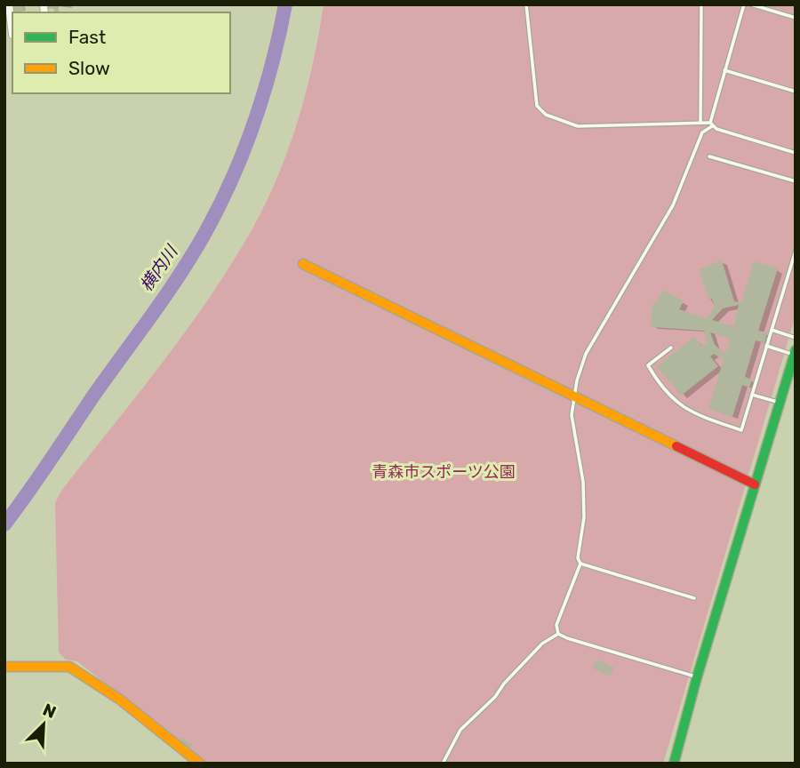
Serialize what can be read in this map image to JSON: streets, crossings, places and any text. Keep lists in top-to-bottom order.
{
  "water": ["横内川"],
  "parks": ["青森市スポーツ公園"],
  "legend": ["Fast", "Slow"],
  "north": "top right"
}
